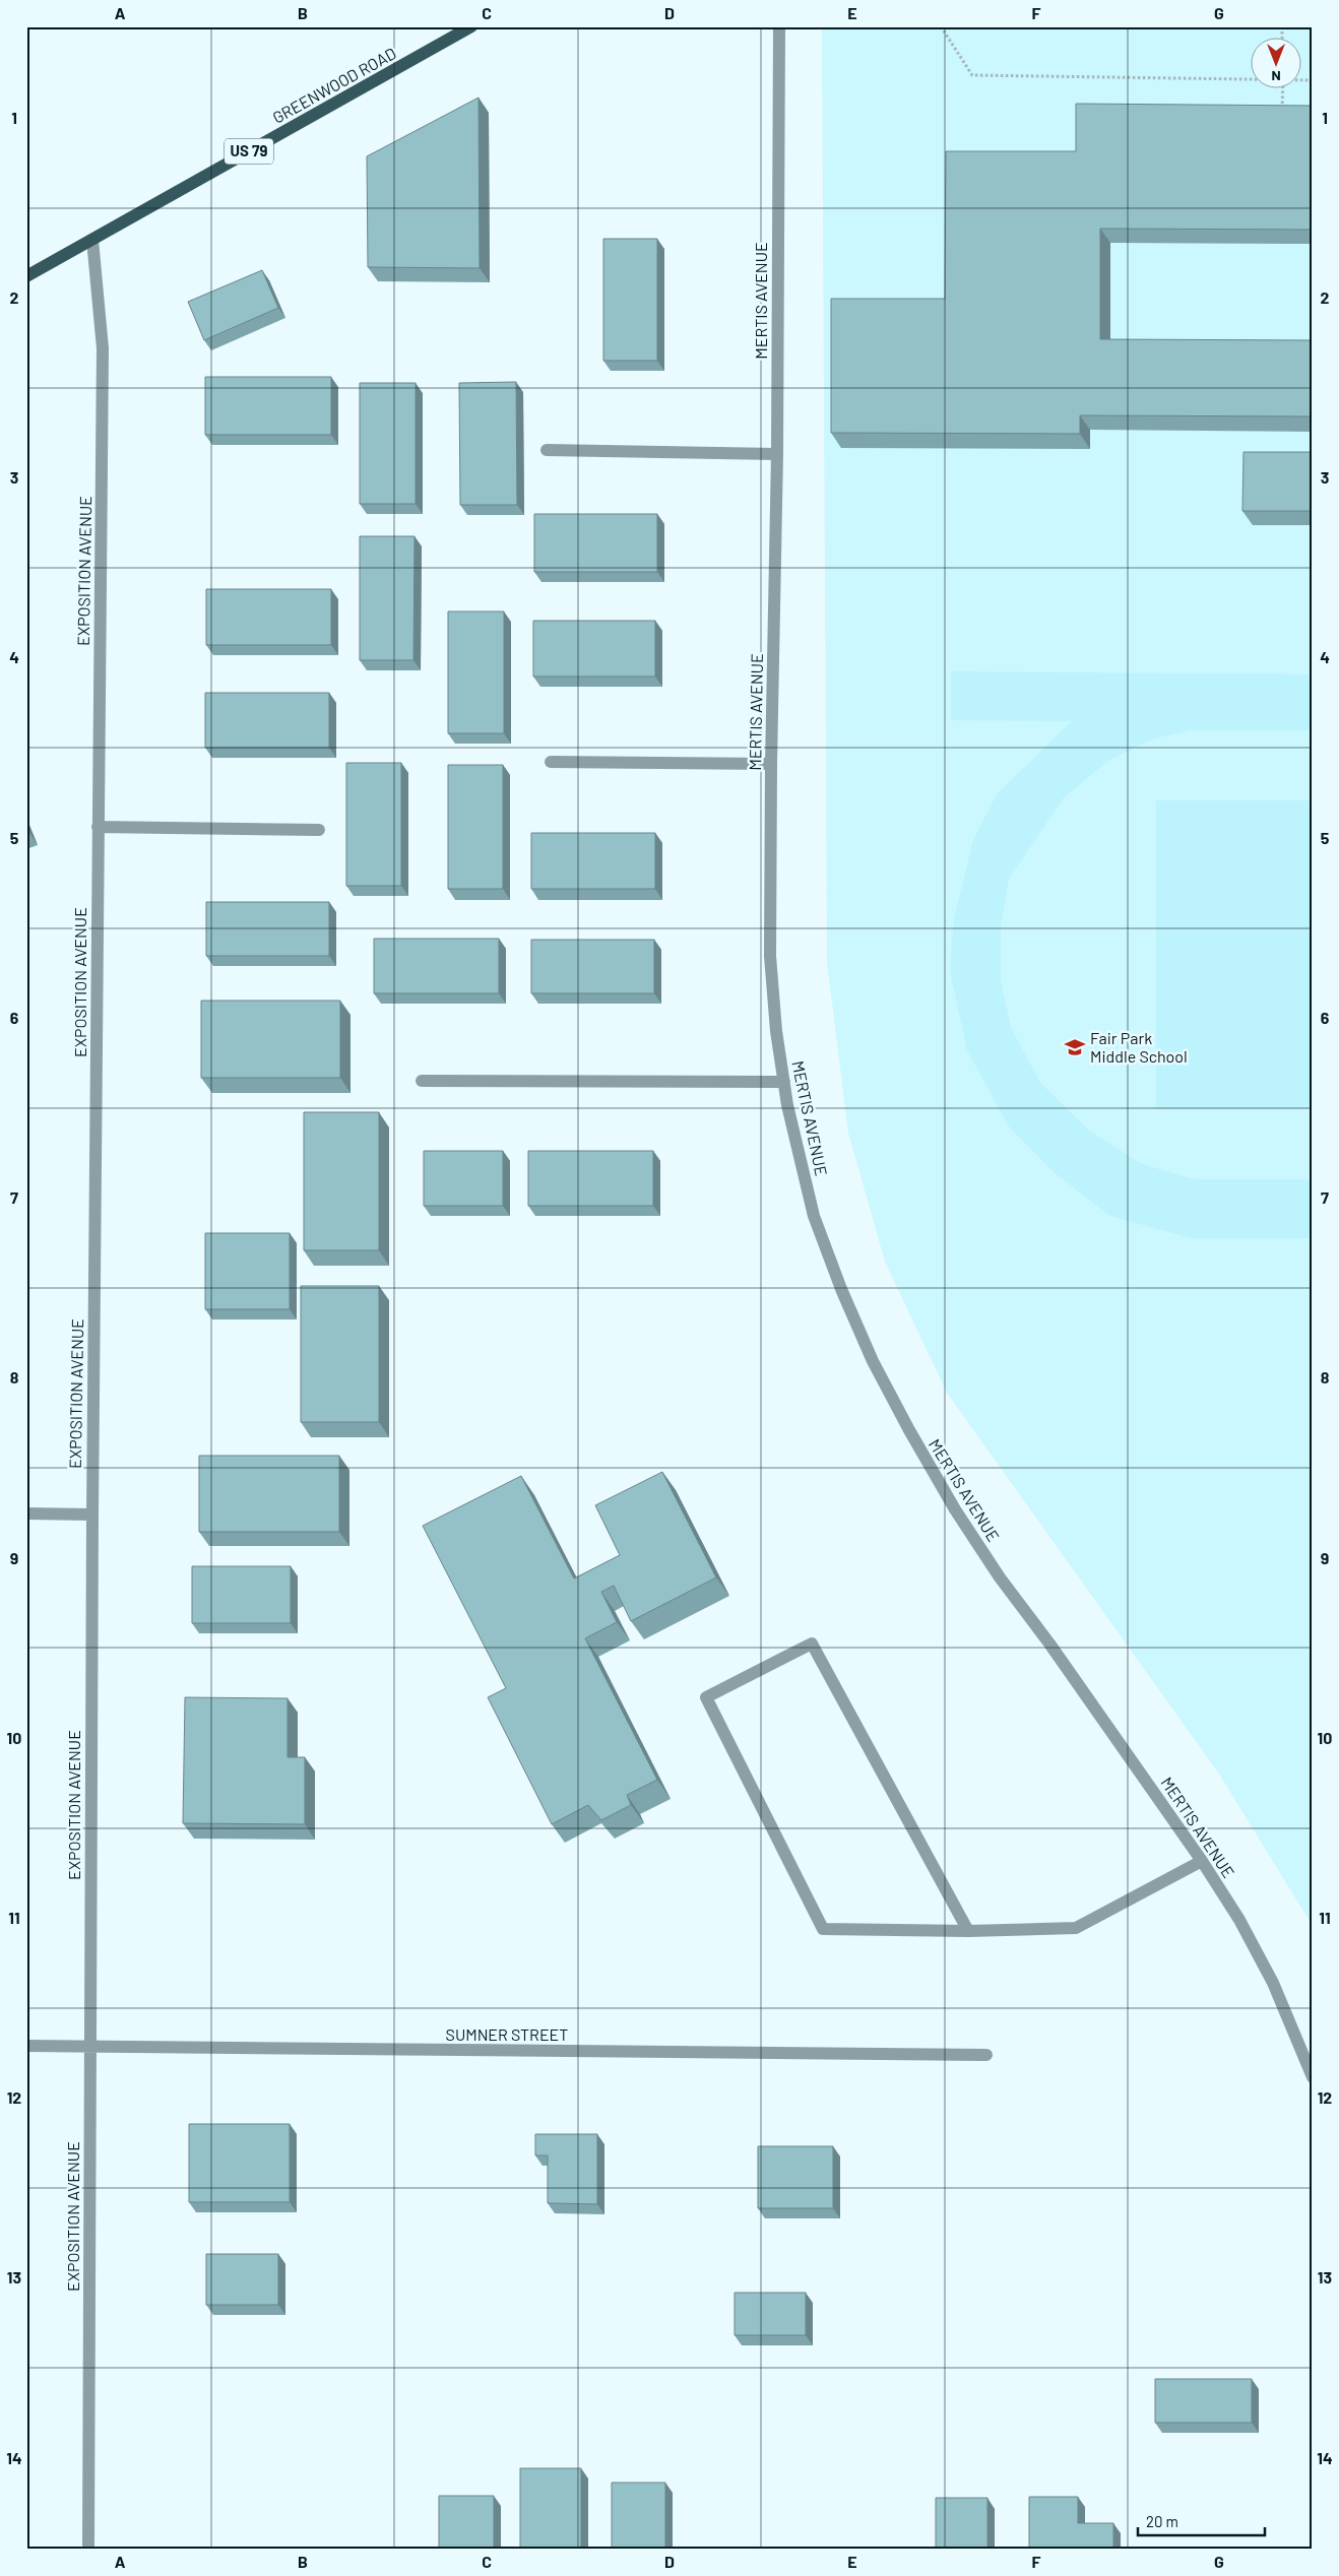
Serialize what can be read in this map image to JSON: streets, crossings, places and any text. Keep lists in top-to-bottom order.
{
  "streets": {
    "main road": ["GREENWOOD ROAD", "US 79"],
    "street": ["MERTIS AVENUE", "EXPOSITION AVENUE", "SUMNER STREET"]
  },
  "crossings": [
    ["GREENWOOD ROAD", "EXPOSITION AVENUE"],
    ["EXPOSITION AVENUE", "SUMNER STREET"]
  ],
  "places": {
    "school or university": ["Fair Park Middle School"]
  },
  "scale_bar": "20 m",
  "north": "bottom",
  "grid": {
    "columns": [
      "A",
      "B",
      "C",
      "D",
      "E",
      "F",
      "G"
    ],
    "rows": [
      "1",
      "2",
      "3",
      "4",
      "5",
      "6",
      "7",
      "8",
      "9",
      "10",
      "11",
      "12",
      "13",
      "14"
    ]
  }
}
